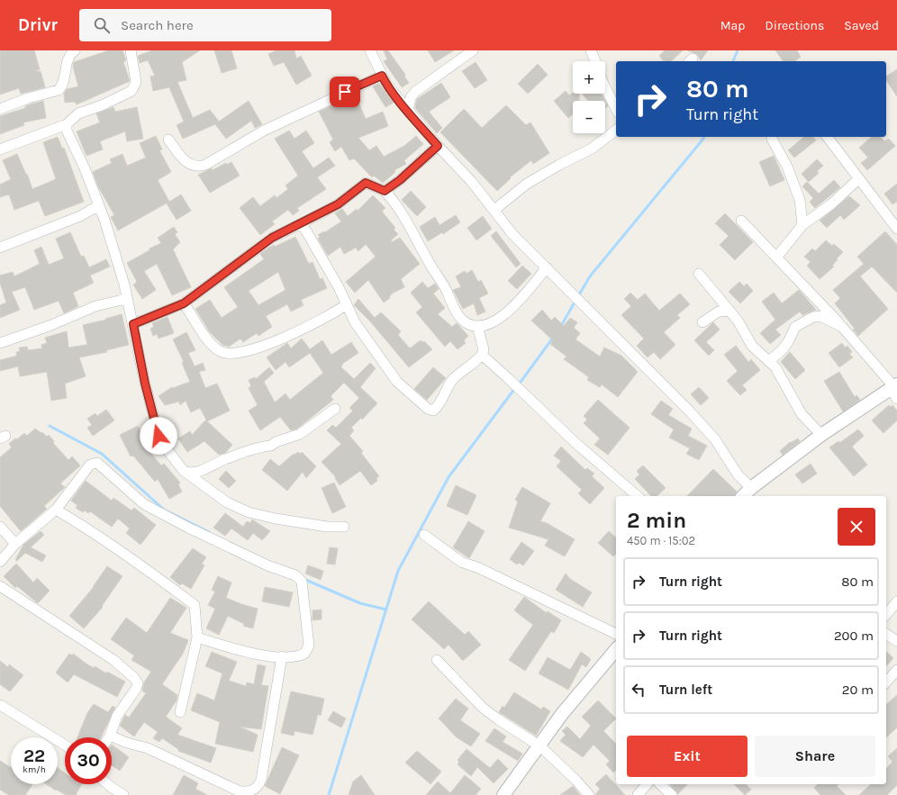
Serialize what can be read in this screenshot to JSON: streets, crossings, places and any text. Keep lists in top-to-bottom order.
{
  "page": {
    "header": "Drivr",
    "search": "Search here",
    "nav": ["Map", "Directions", "Saved"],
    "map_buttons": ["+", "−"],
    "turn": ["80 m", "Turn right"],
    "heading": ["2 min", "450 m · 15:02"],
    "list": [
      {
        "name": "Turn right",
        "value": "80 m"
      },
      {
        "name": "Turn right",
        "value": "200 m"
      },
      {
        "name": "Turn left",
        "value": "20 m"
      }
    ],
    "buttons": ["Exit", "Share"],
    "speed": "22 km/h",
    "limit": "30"
  }
}
